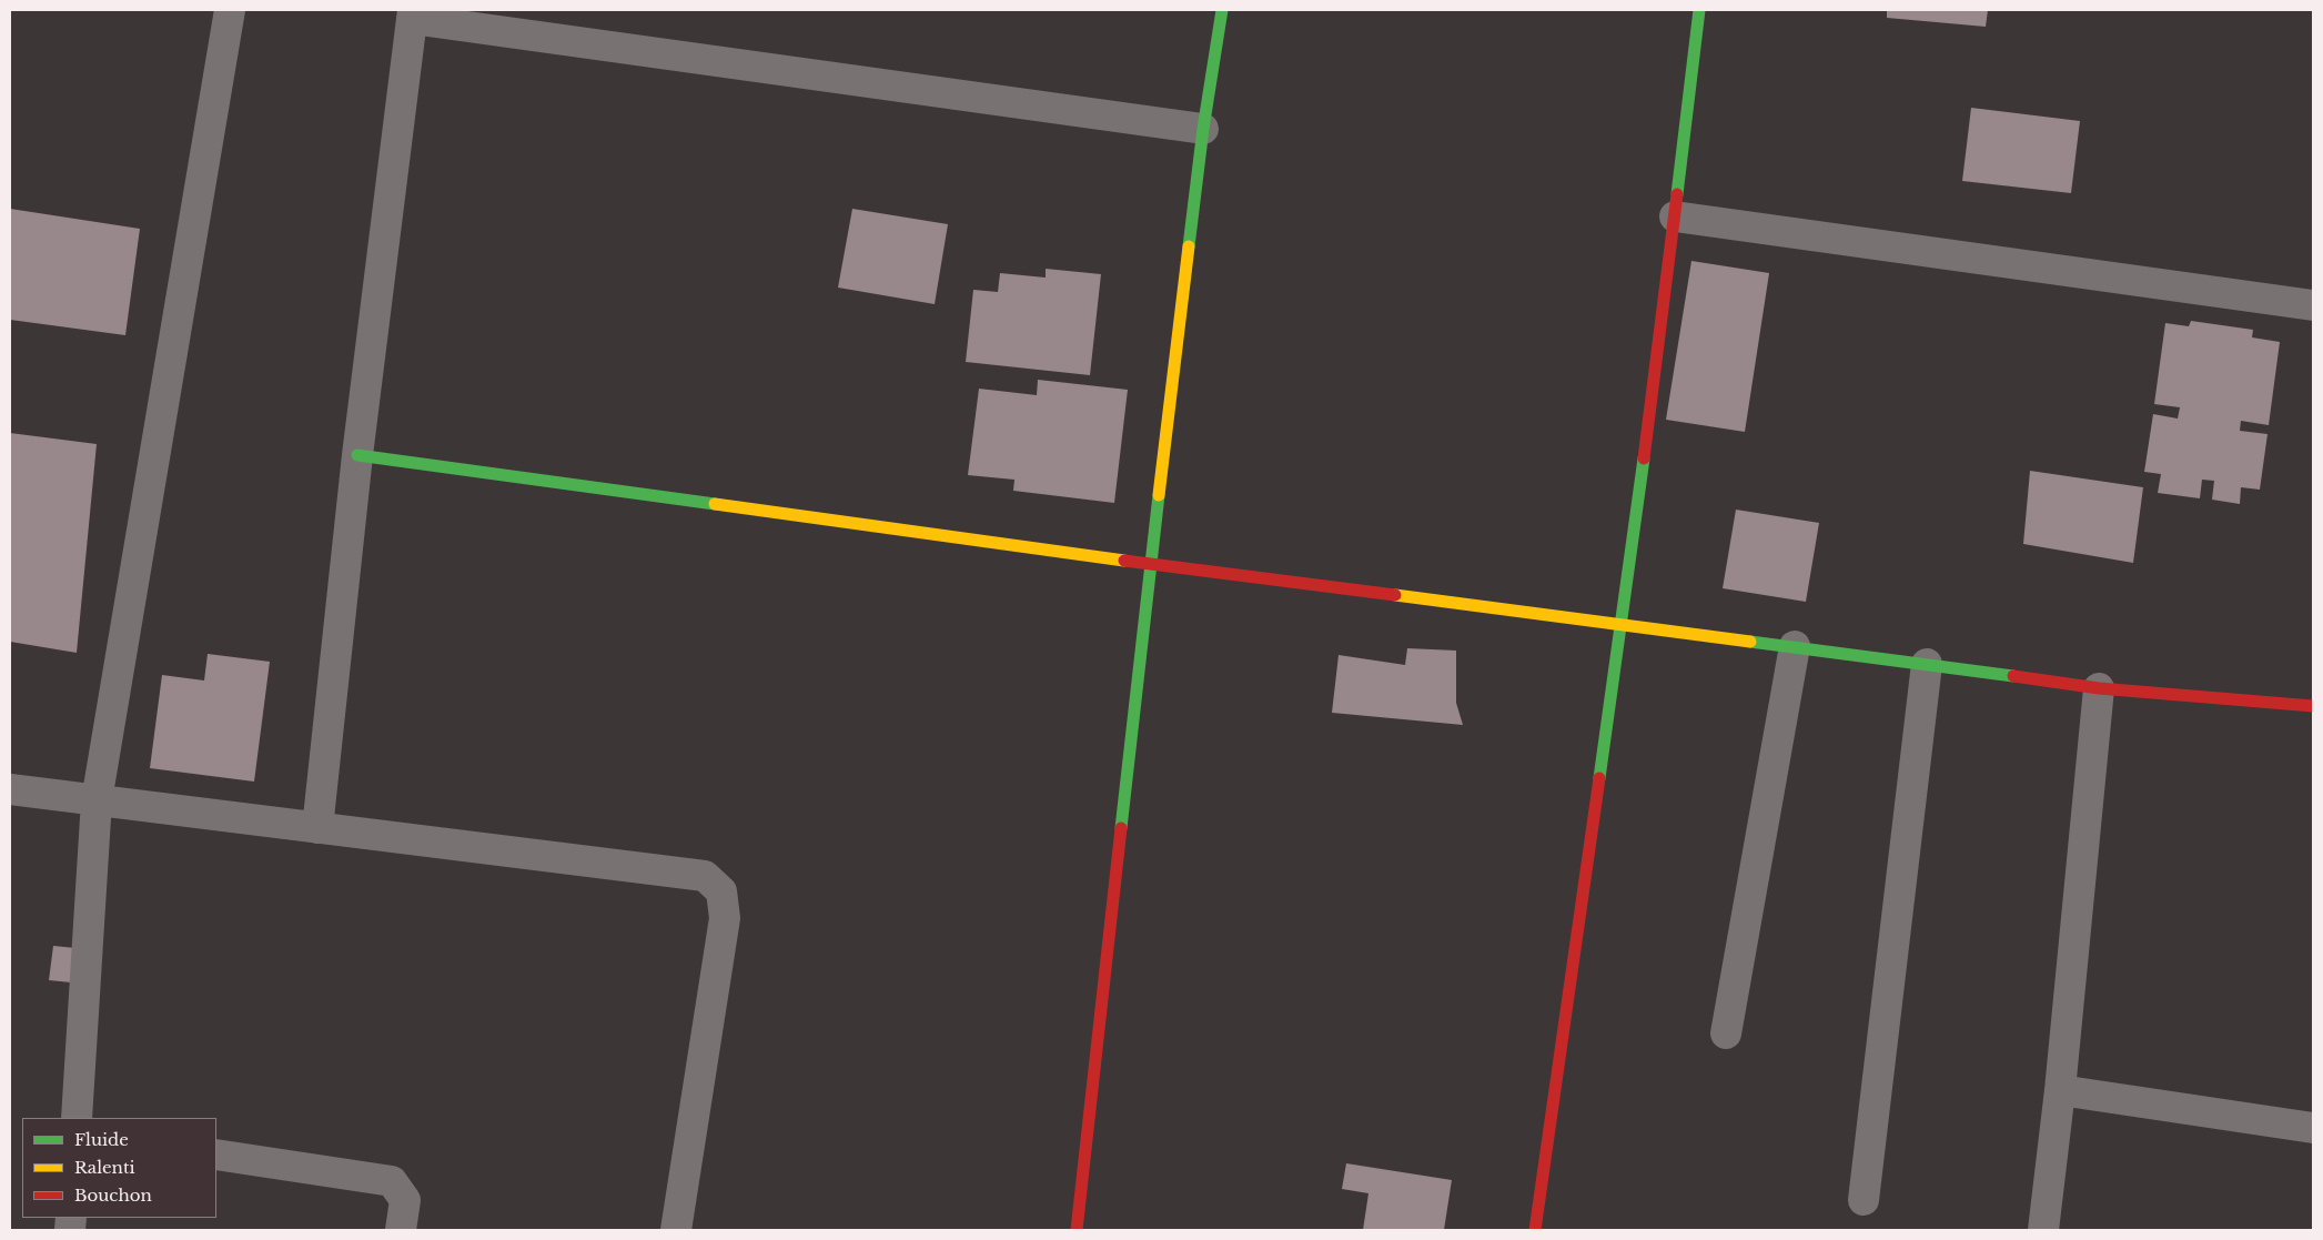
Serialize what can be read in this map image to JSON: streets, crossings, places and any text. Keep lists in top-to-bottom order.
{
  "legend": ["Fluide", "Ralenti", "Bouchon"]
}
